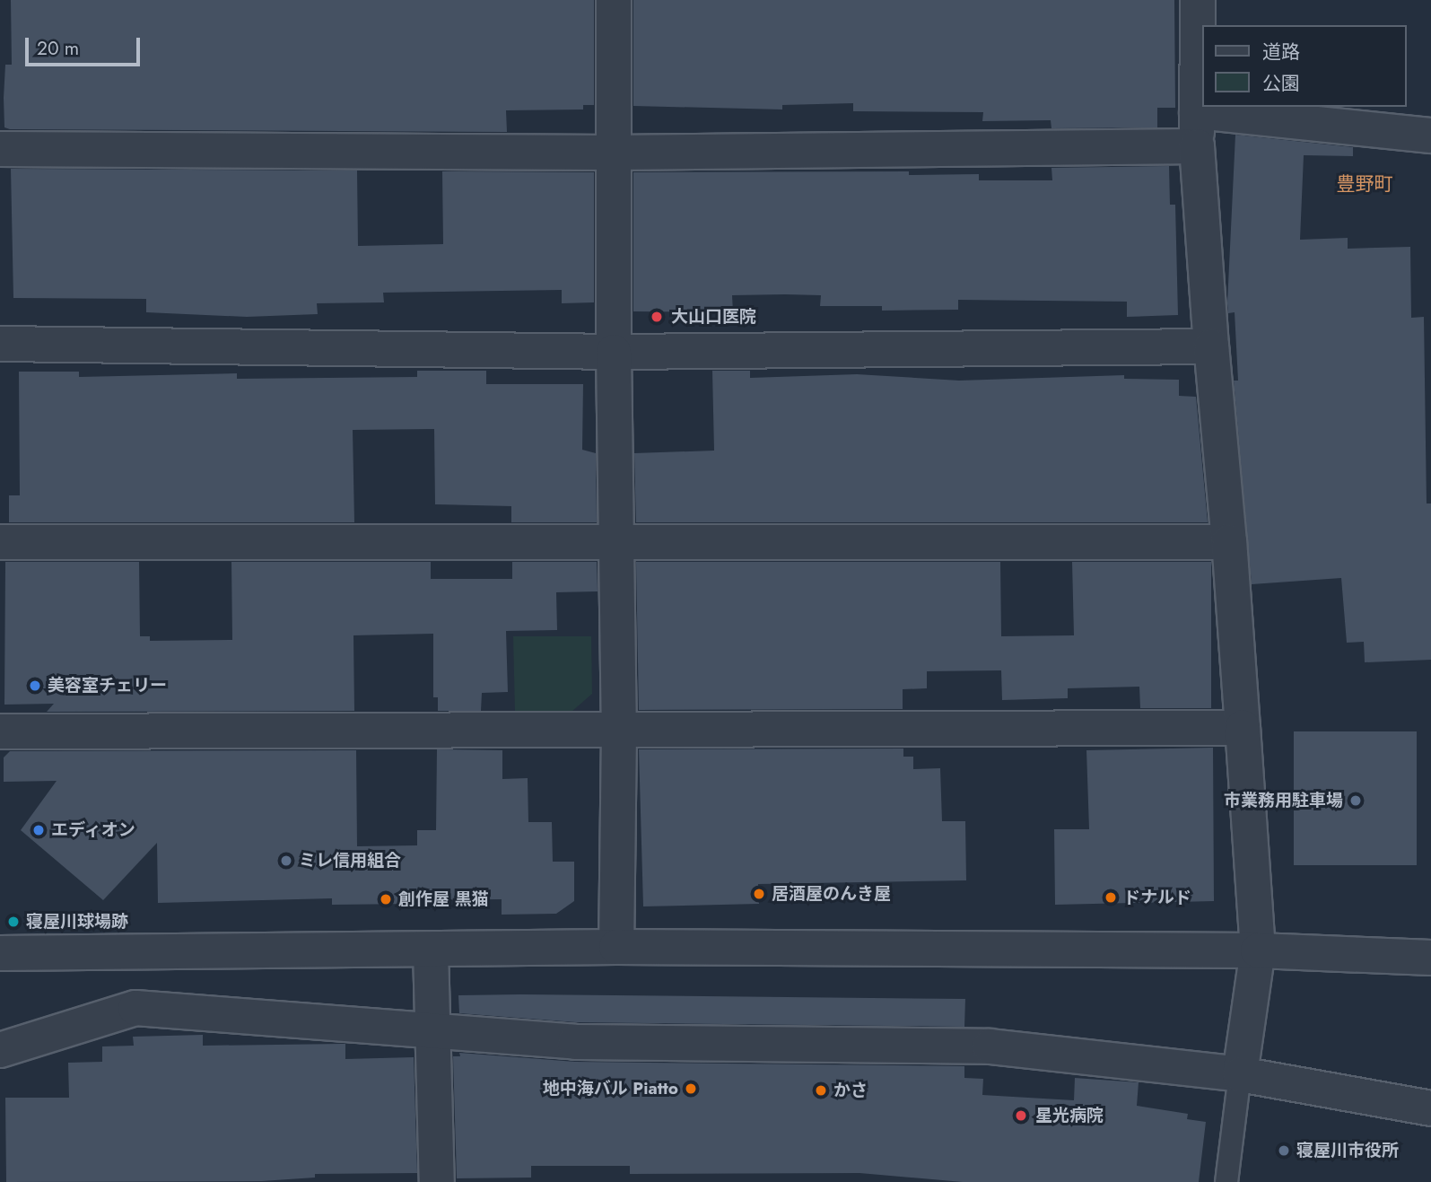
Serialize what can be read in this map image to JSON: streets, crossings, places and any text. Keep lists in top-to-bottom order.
{
  "districts": ["豊野町"],
  "places": [
    "大山口医院",
    "美容室チェリー",
    "市業務用駐車場",
    "エディオン",
    "ミレ信用組合",
    "居酒屋のんき屋",
    "ドナルド",
    "創作屋 黒猫",
    "寝屋川球場跡",
    "地中海バル Piatto",
    "かさ",
    "星光病院",
    "寝屋川市役所"
  ],
  "legend": ["道路", "公園"],
  "scale_bar": "20 m"
}
